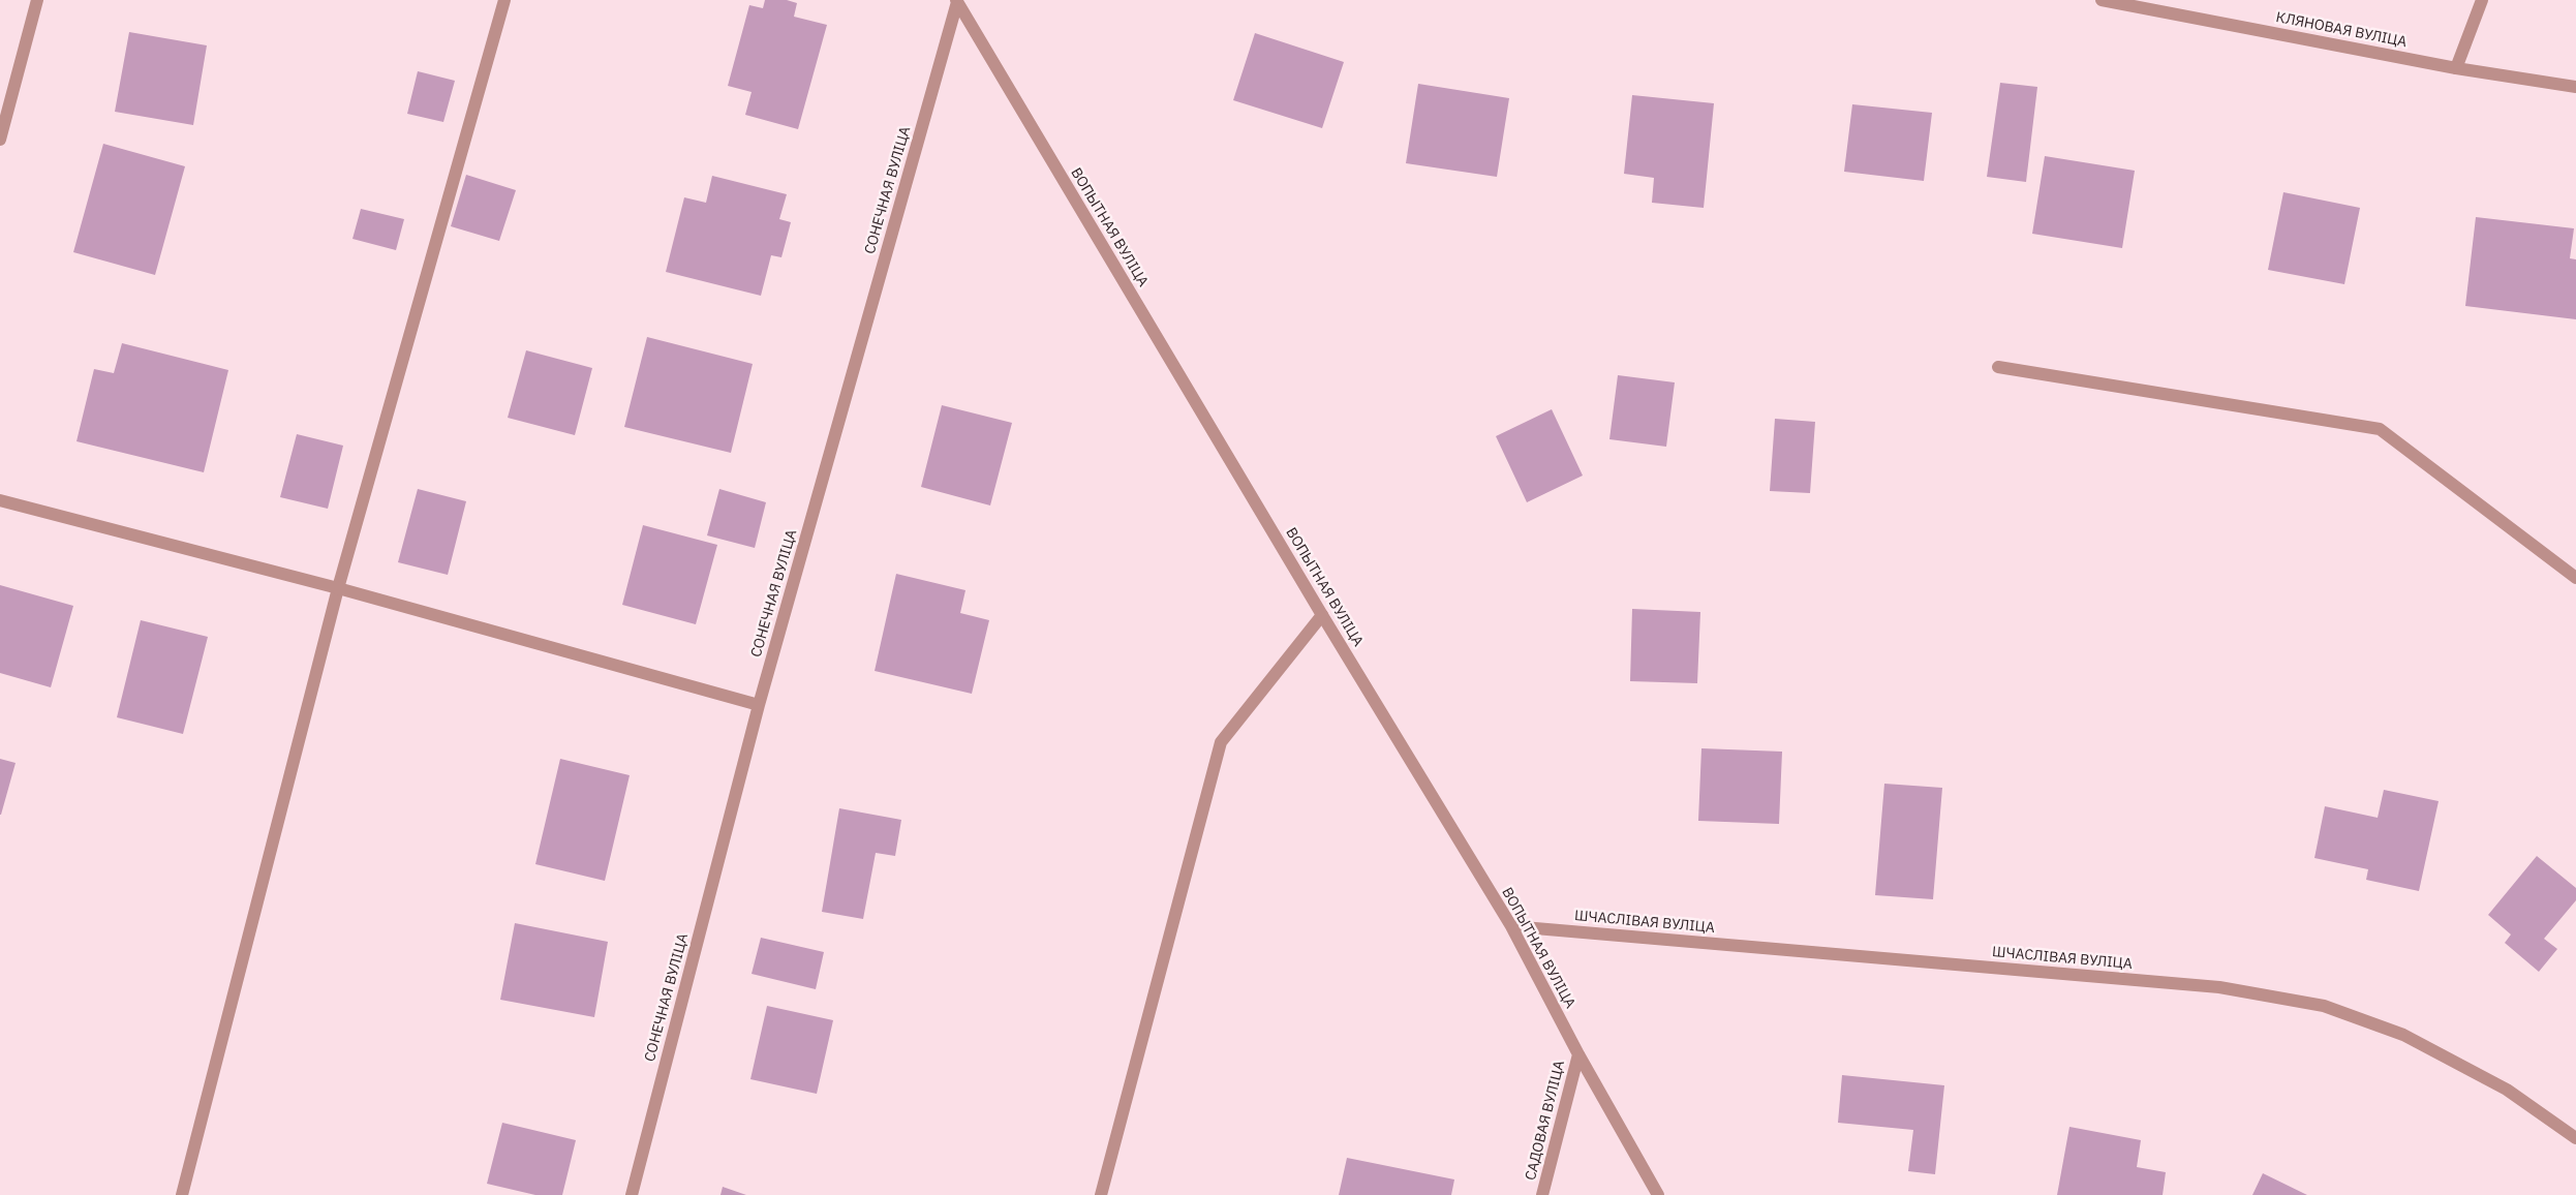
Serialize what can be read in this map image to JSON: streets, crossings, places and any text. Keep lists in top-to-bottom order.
{
  "streets": {
    "street": [
      "КЛЯНОВАЯ ВУЛІЦА",
      "СОНЕЧНАЯ ВУЛІЦА",
      "ВОПЫТНАЯ ВУЛІЦА",
      "ШЧАСЛІВАЯ ВУЛІЦА",
      "САДОВАЯ ВУЛІЦА"
    ]
  },
  "crossings": [
    ["СОНЕЧНАЯ ВУЛІЦА", "ВОПЫТНАЯ ВУЛІЦА"],
    ["ВОПЫТНАЯ ВУЛІЦА", "ШЧАСЛІВАЯ ВУЛІЦА"],
    ["ВОПЫТНАЯ ВУЛІЦА", "САДОВАЯ ВУЛІЦА"]
  ]
}
